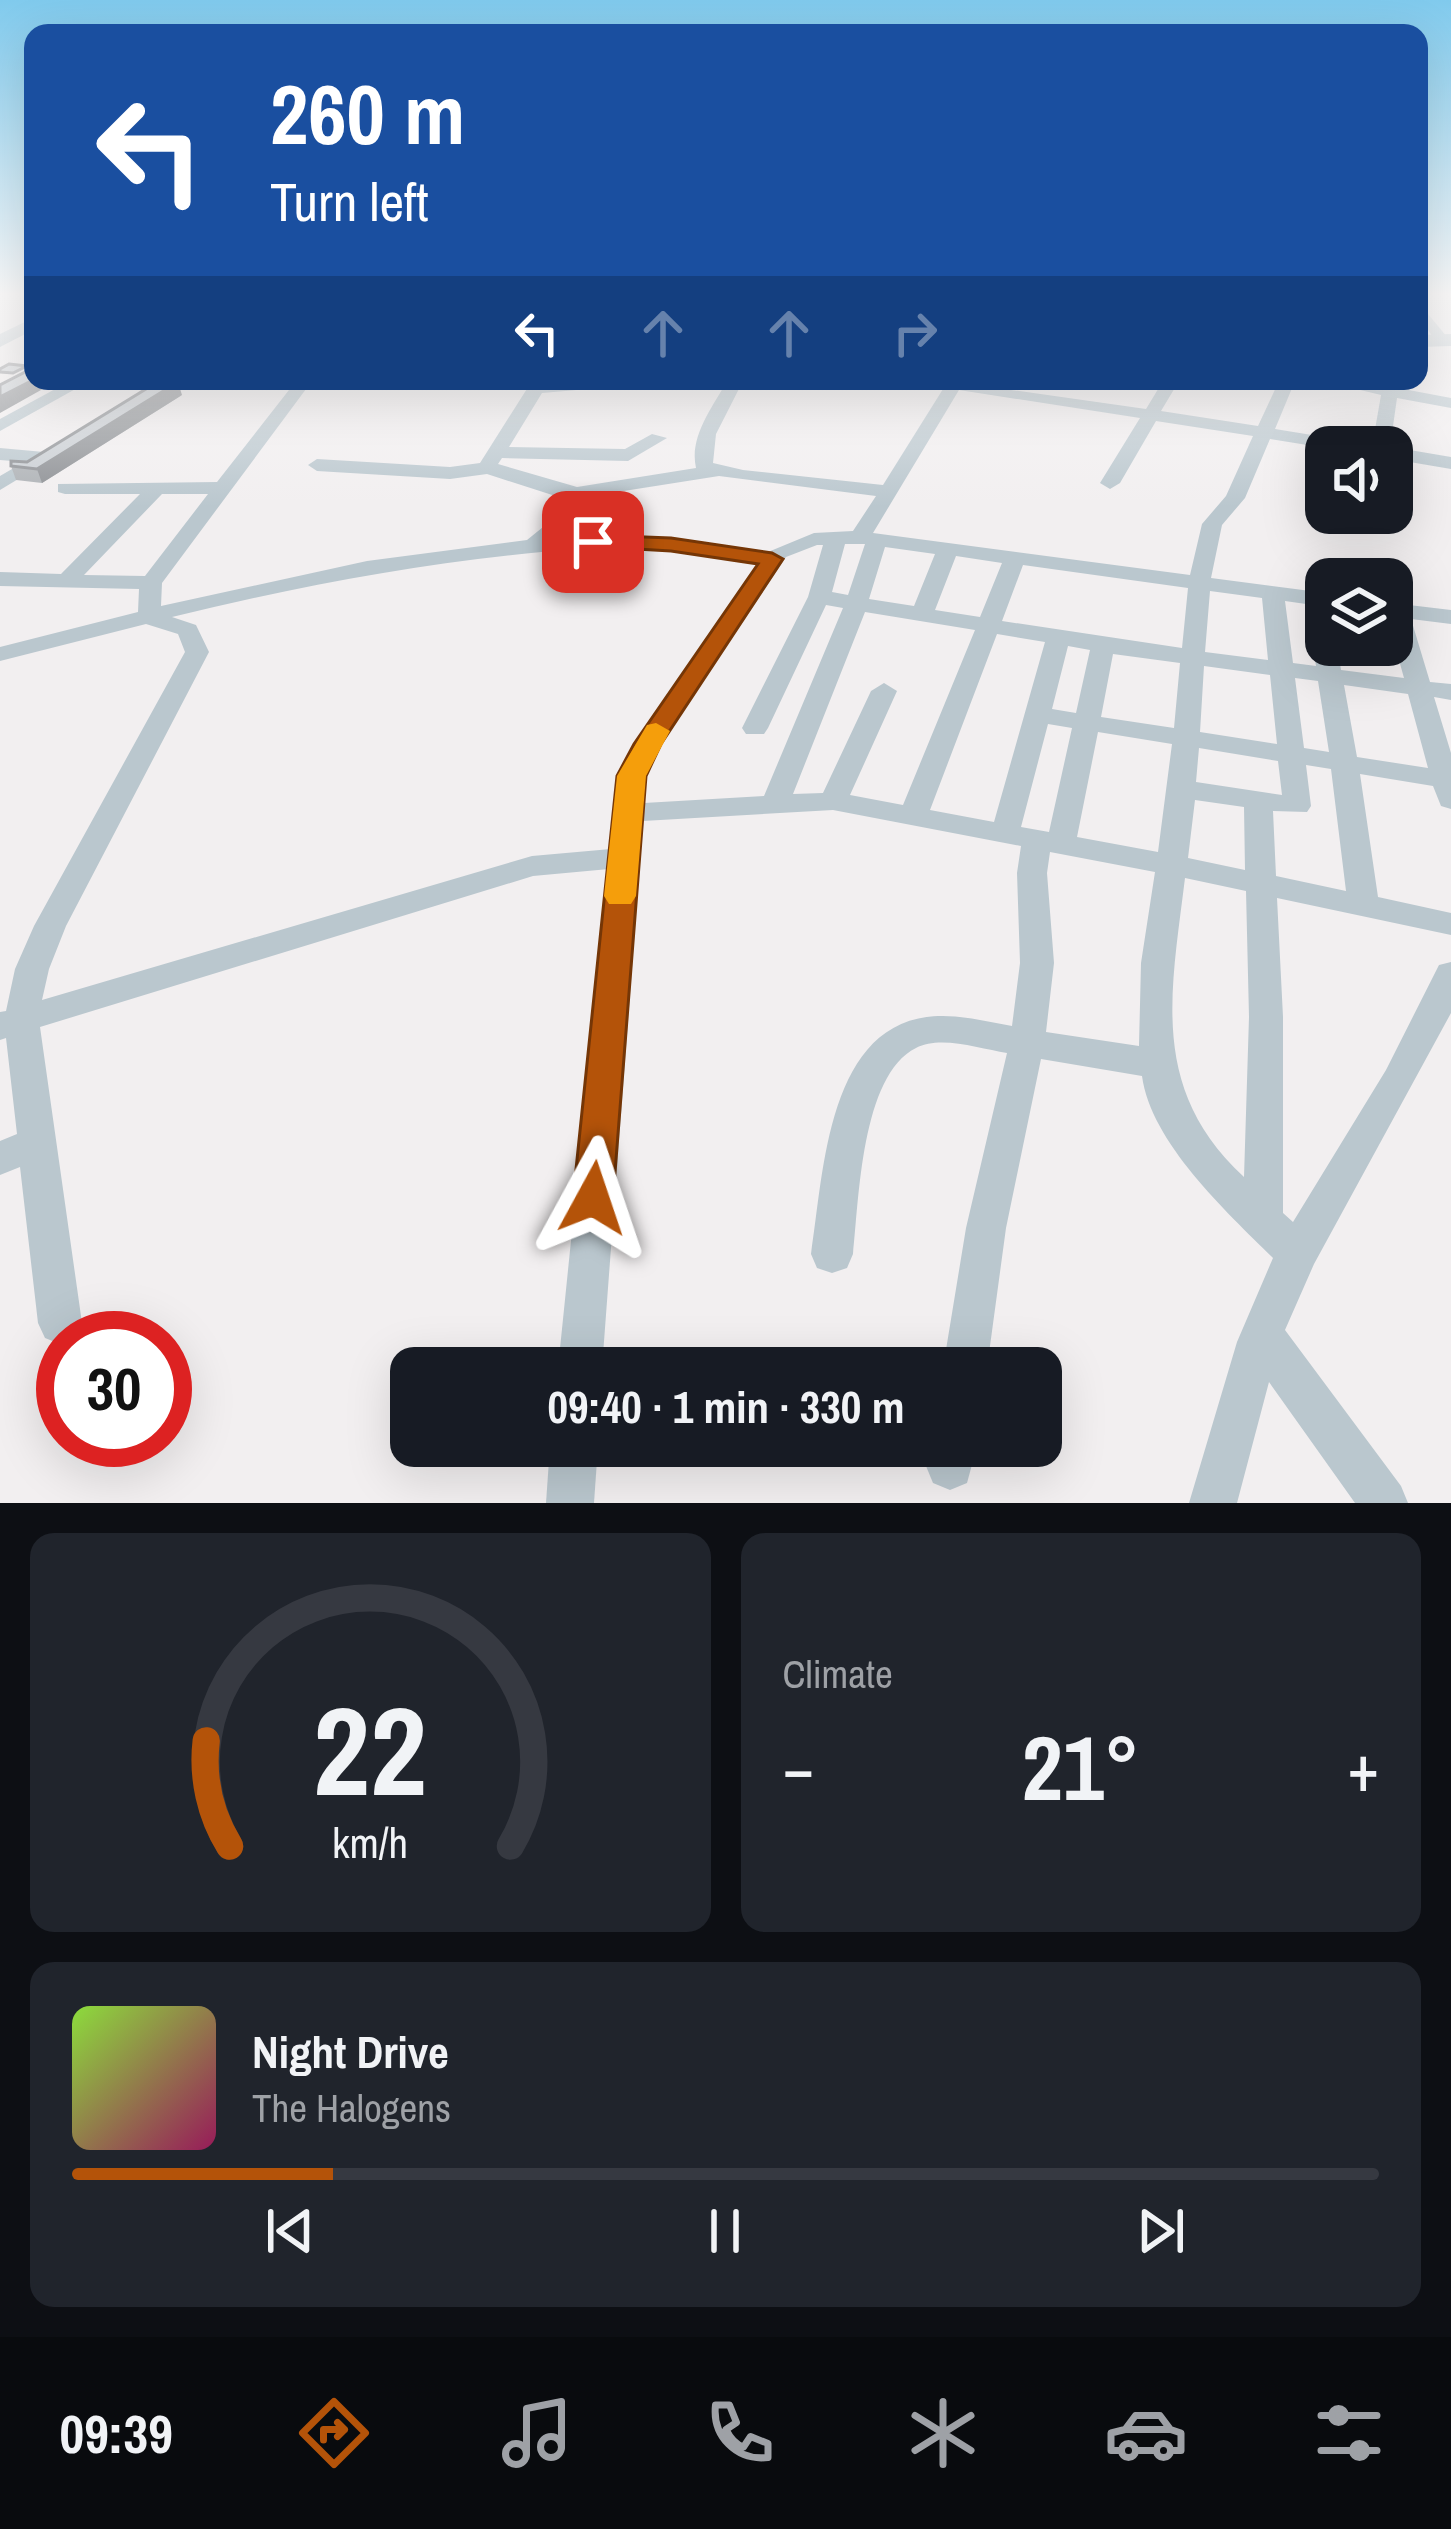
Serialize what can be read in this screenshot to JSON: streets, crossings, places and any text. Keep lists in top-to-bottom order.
{
  "page": {
    "turn": ["260 m", "Turn left"],
    "limit": "30",
    "trip": "09:40 · 1 min · 330 m",
    "tile": "Climate",
    "heat": ["−", "21°", "+"],
    "song": ["Night Drive", "The Halogens"],
    "tabs": "09:39",
    "gauge": ["22", "km/h"]
  }
}
